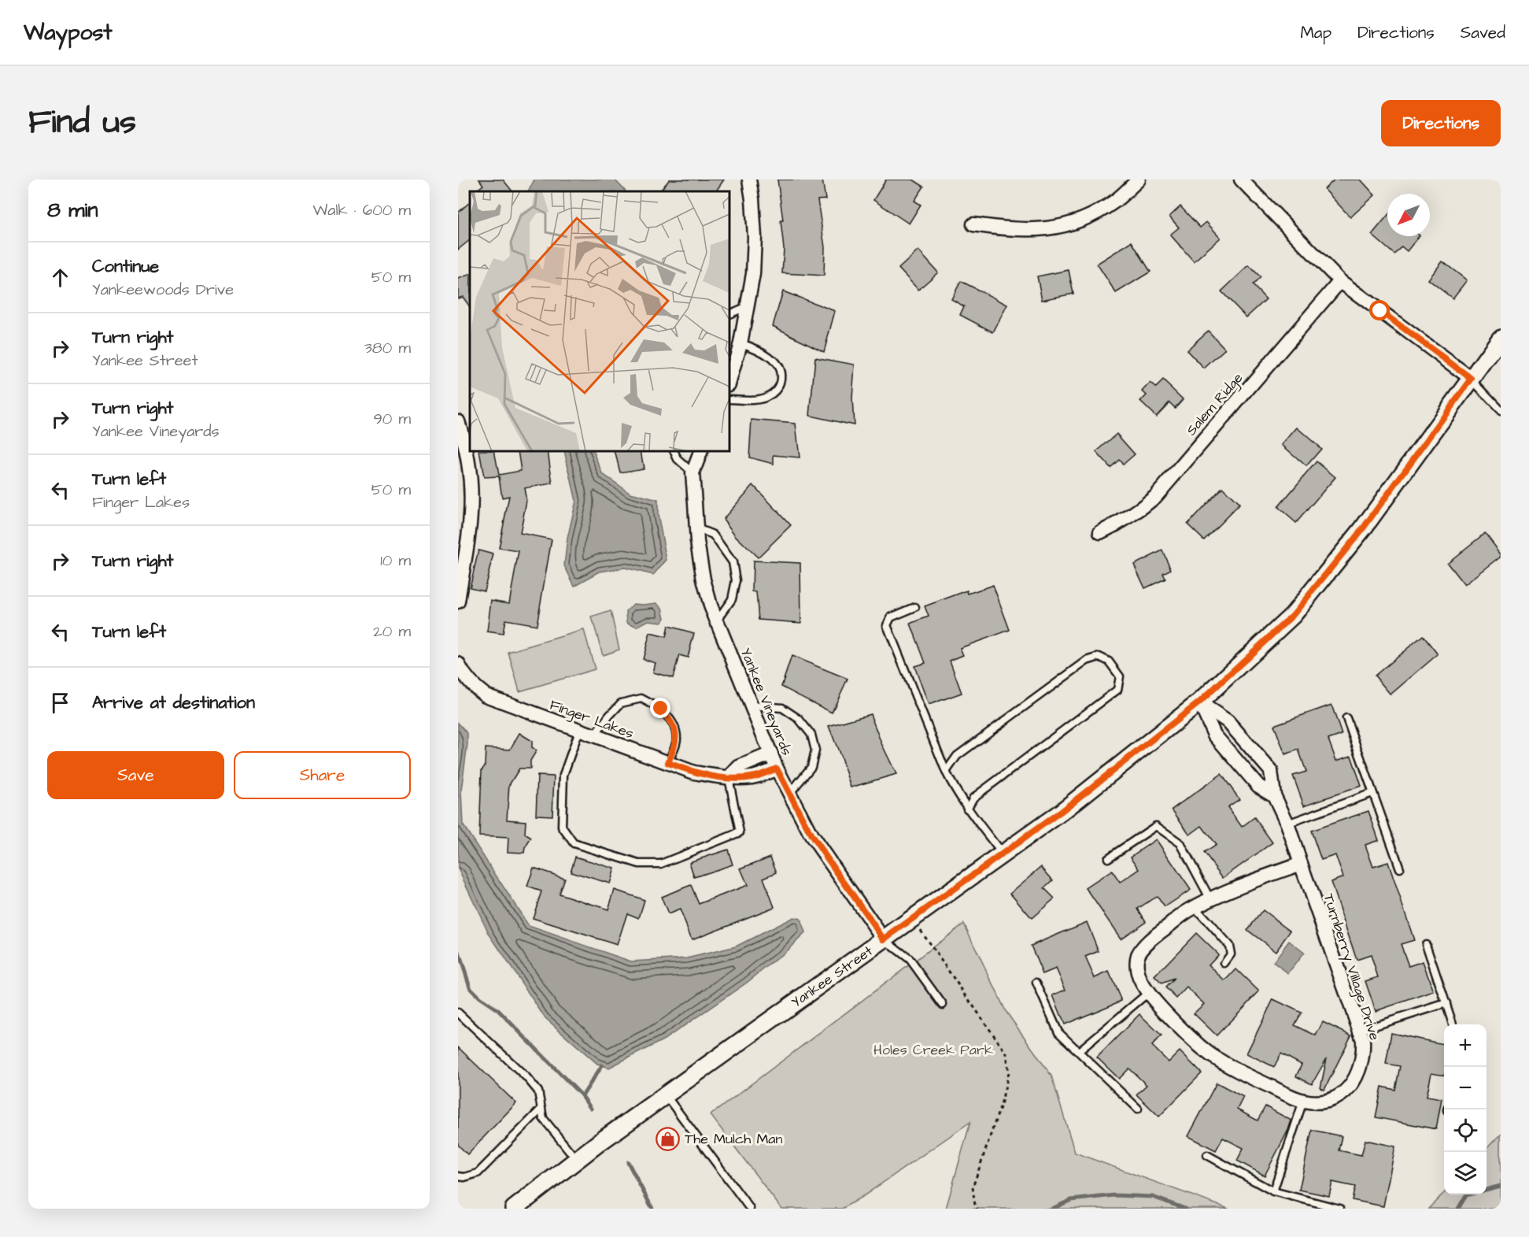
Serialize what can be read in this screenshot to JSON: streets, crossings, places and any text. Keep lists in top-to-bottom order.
{
  "streets": {
    "street": [
      "Salem Ridge",
      "Yankee Vineyards",
      "Finger Lakes",
      "Turnberry Village Drive",
      "Yankee Street"
    ]
  },
  "crossings": [
    ["Yankee Vineyards", "Finger Lakes"],
    ["Yankee Vineyards", "Yankee Street"],
    ["Turnberry Village Drive", "Yankee Street"]
  ],
  "parks": ["Holes Creek Park"],
  "places": {
    "shop": ["The Mulch Man"]
  },
  "north": "bottom left",
  "page": {
    "header": "Waypost",
    "nav": ["Map", "Directions", "Saved"],
    "title": "Find us",
    "buttons": [
      "Directions",
      ["Save", "Share"]
    ],
    "heading": ["8 min", "Walk · 600 m"],
    "list": [
      ["Continue", "Yankeewoods Drive", "50 m"],
      ["Turn right", "Yankee Street", "380 m"],
      ["Turn right", "Yankee Vineyards", "90 m"],
      ["Turn left", "Finger Lakes", "50 m"],
      ["Turn right", "10 m"],
      ["Turn left", "20 m"],
      "Arrive at destination"
    ],
    "map_buttons": ["+", "−"]
  }
}
